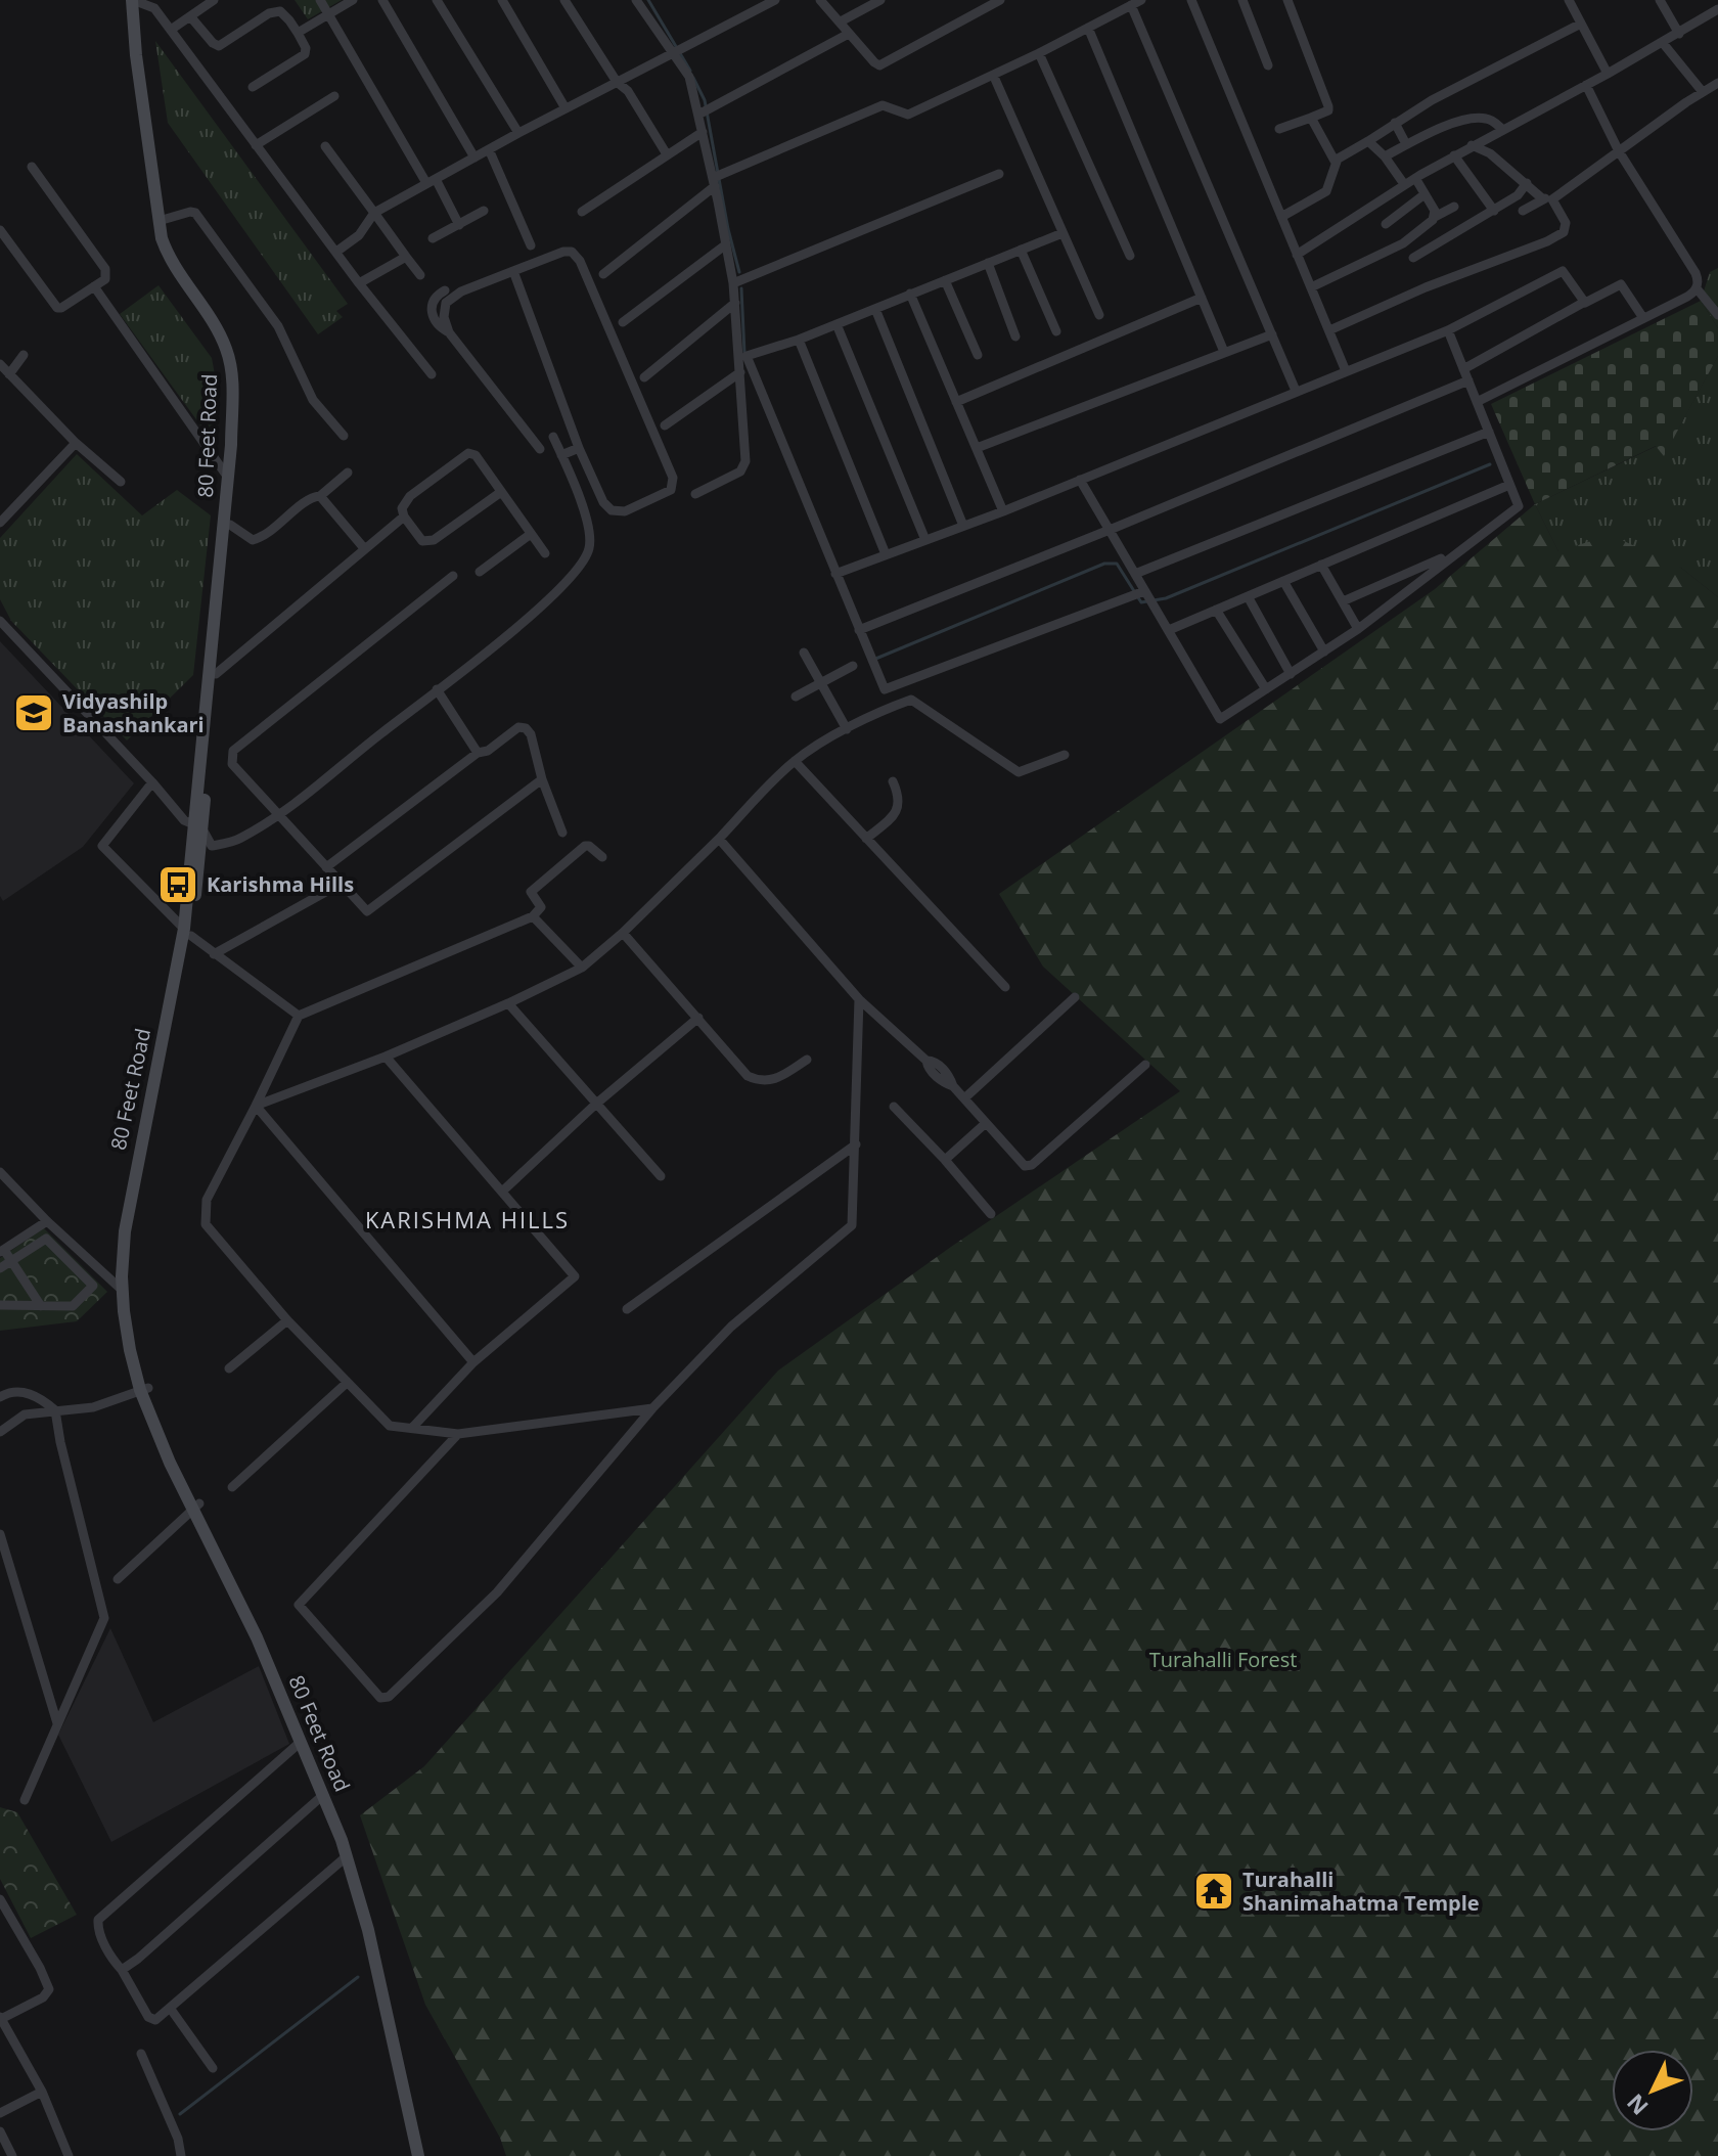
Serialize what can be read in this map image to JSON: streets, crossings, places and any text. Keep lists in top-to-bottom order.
{
  "streets": {
    "main road": ["80 Feet Road"]
  },
  "districts": ["KARISHMA HILLS"],
  "parks": ["Turahalli Forest"],
  "places": {
    "school or university": ["Vidyashilp Banashankari"],
    "bus stop": ["Karishma Hills"],
    "temple": ["Turahalli Shanimahatma Temple"]
  },
  "north": "bottom left"
}
